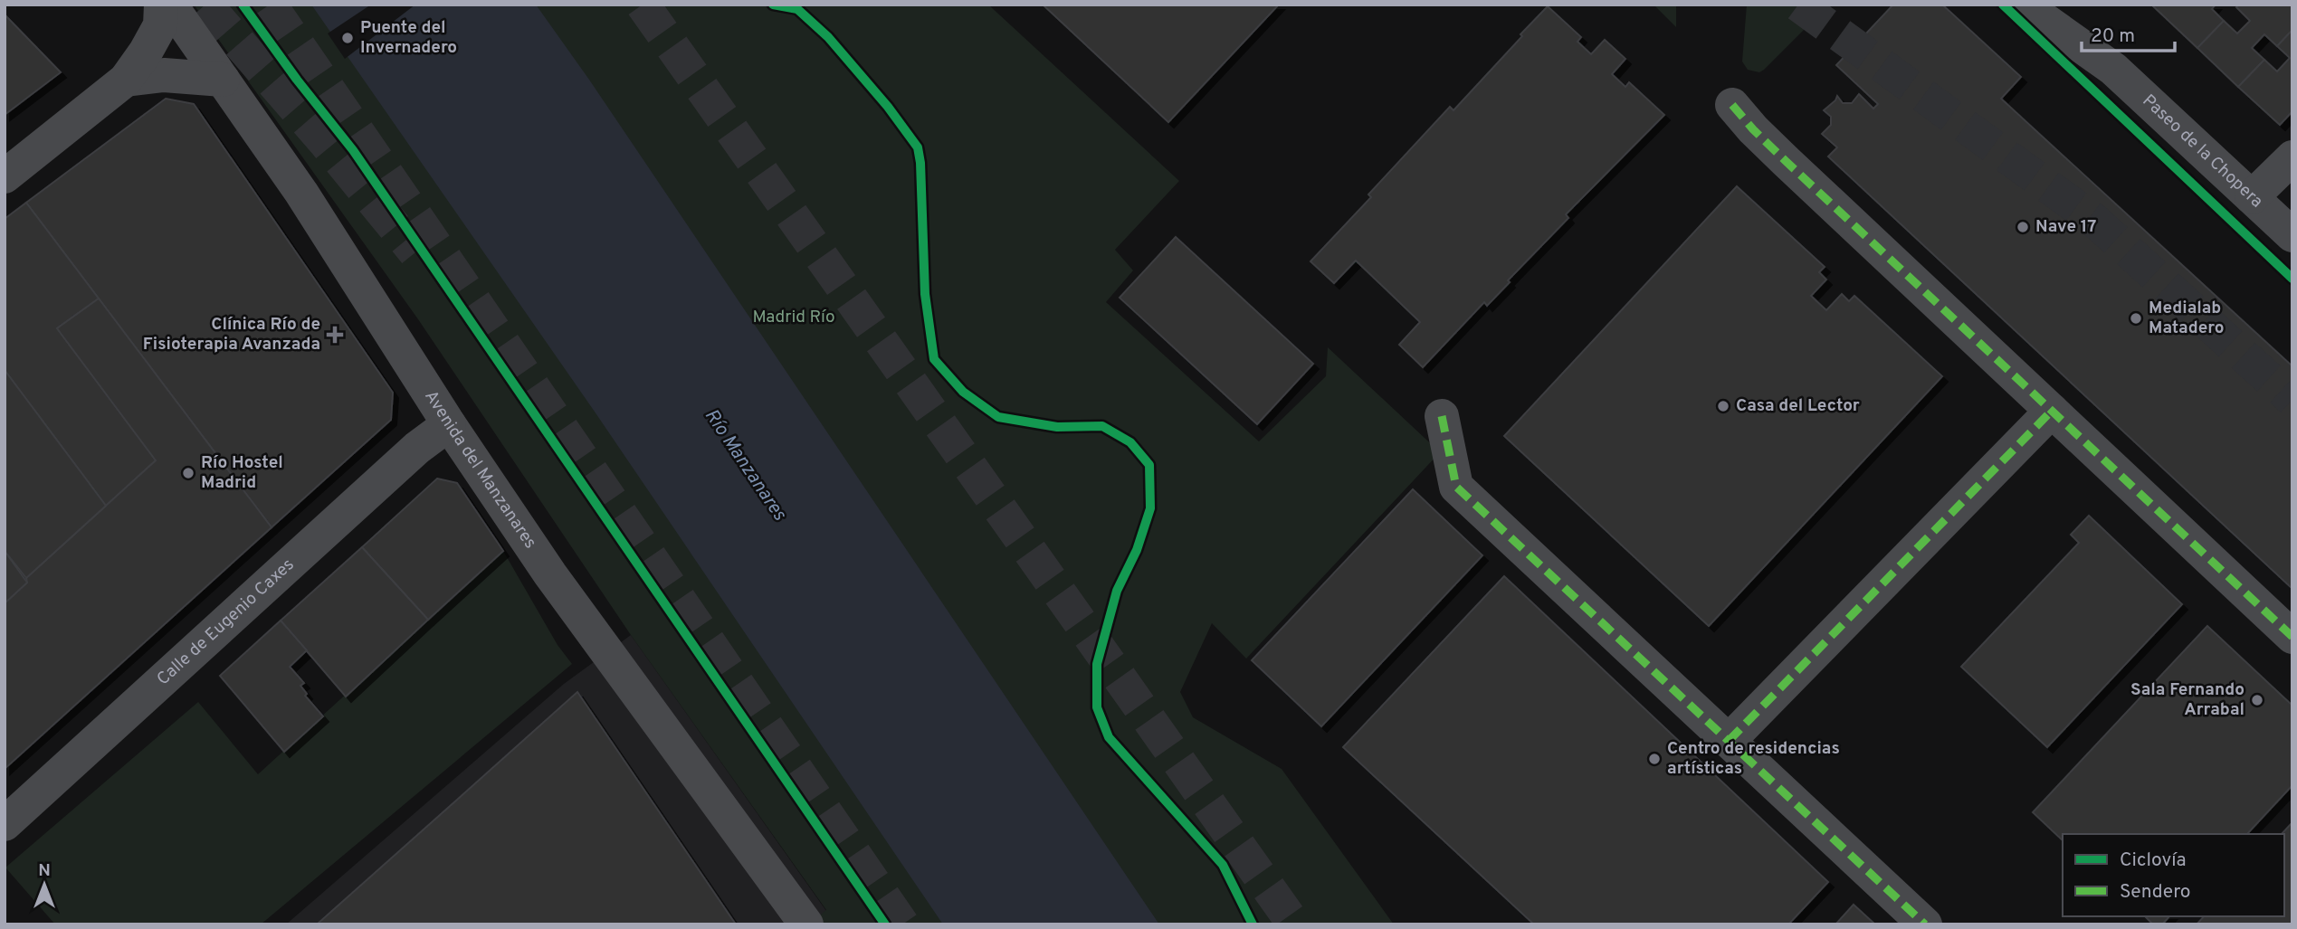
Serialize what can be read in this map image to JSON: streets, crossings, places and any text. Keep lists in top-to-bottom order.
{
  "streets": {
    "street": ["Paseo de la Chopera", "Avenida del Manzanares", "Calle de Eugenio Caxes"]
  },
  "crossings": [
    ["Avenida del Manzanares", "Calle de Eugenio Caxes"]
  ],
  "water": ["Río Manzanares"],
  "parks": ["Madrid Río"],
  "places": {
    "other": [
      "Puente del Invernadero",
      "Nave 17",
      "Medialab Matadero",
      "Casa del Lector",
      "Río Hostel Madrid",
      "Sala Fernando Arrabal",
      "Centro de residencias artísticas"
    ],
    "health": ["Clínica Río de Fisioterapia Avanzada"]
  },
  "legend": ["Ciclovía", "Sendero"],
  "scale_bar": "20 m",
  "north": "top"
}
